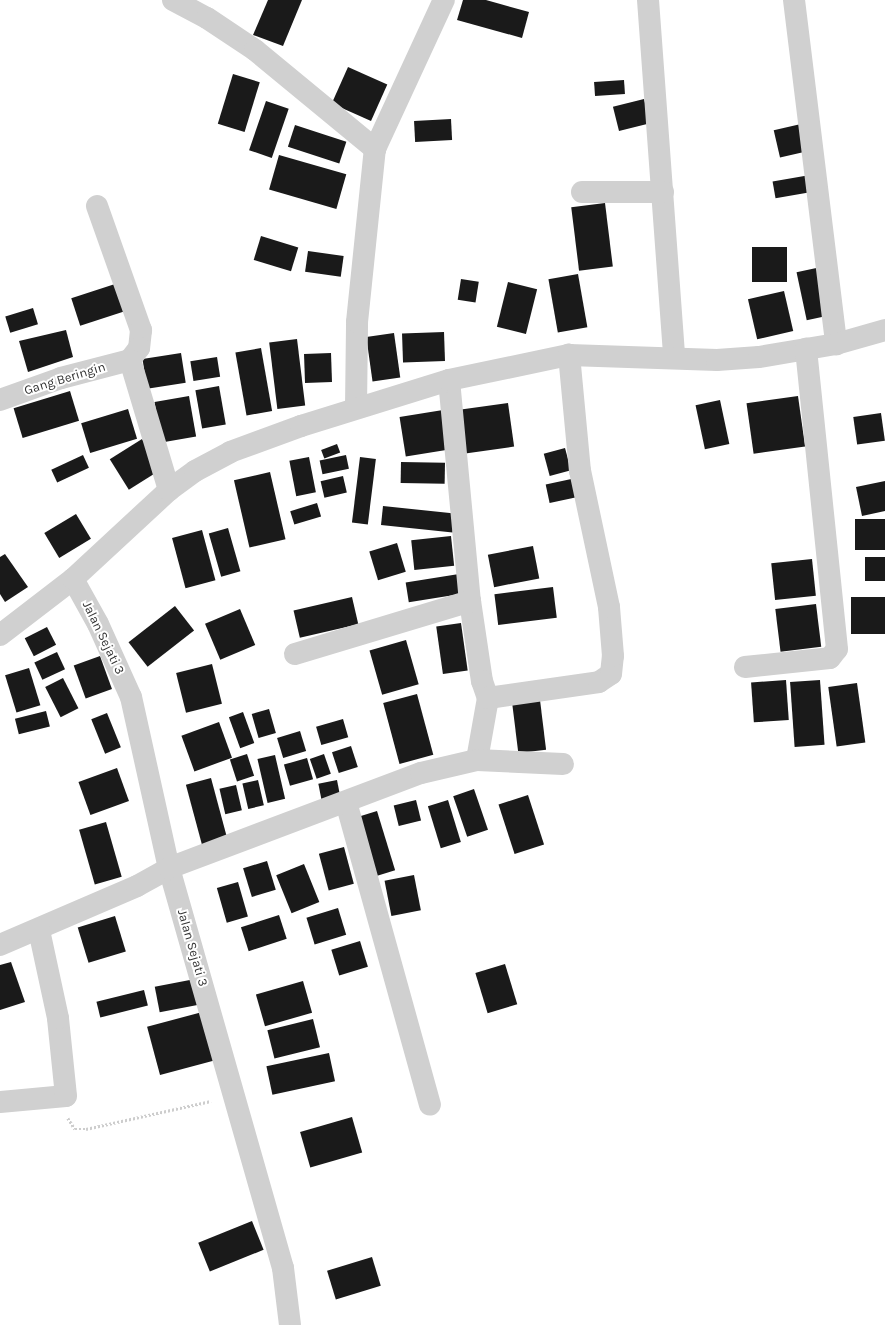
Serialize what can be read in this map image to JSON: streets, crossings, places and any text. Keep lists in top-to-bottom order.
{
  "streets": {
    "street": ["Gang Beringin", "Jalan Sejati 3"]
  }
}
